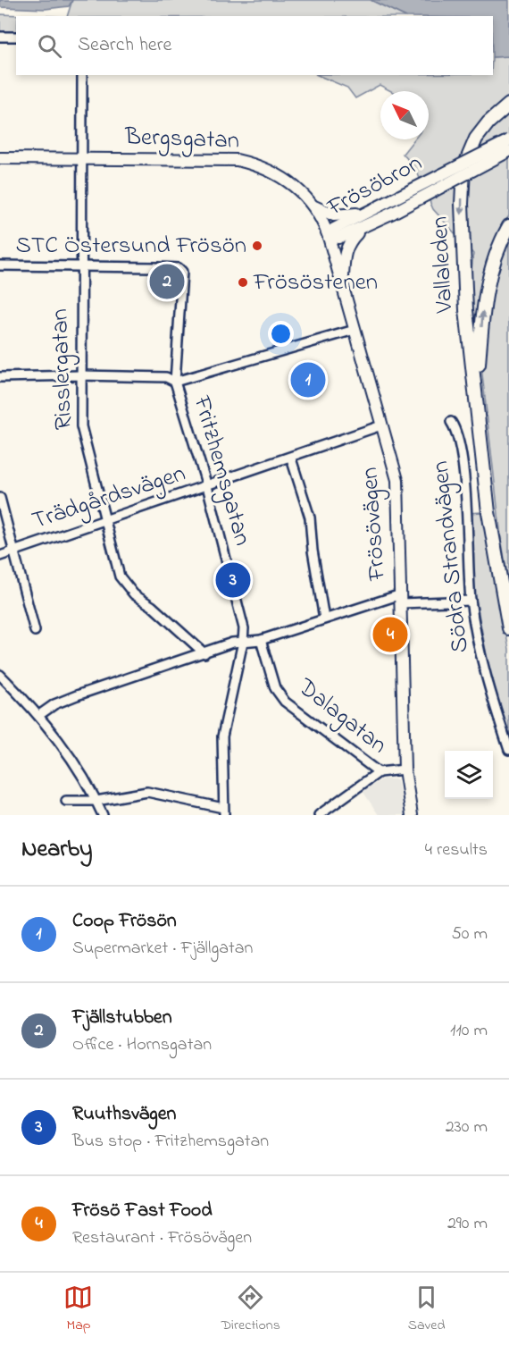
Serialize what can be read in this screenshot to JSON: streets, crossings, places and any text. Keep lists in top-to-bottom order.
{
  "streets": {
    "main road": ["Vallaleden"],
    "street": [
      "Bergsgatan",
      "Frösöbron",
      "Risslergatan",
      "Fritzhemsgatan",
      "Trädgårdsvägen",
      "Frösövägen",
      "Södra Strandvägen",
      "Dalagatan"
    ]
  },
  "crossings": [
    ["Bergsgatan", "Frösöbron"],
    ["Bergsgatan", "Risslergatan"],
    ["Bergsgatan", "Frösövägen"],
    ["Frösöbron", "Frösövägen"],
    ["Risslergatan", "Fritzhemsgatan"],
    ["Risslergatan", "Trädgårdsvägen"],
    ["Fritzhemsgatan", "Trädgårdsvägen"],
    ["Trädgårdsvägen", "Frösövägen"],
    ["Frösövägen", "Dalagatan"]
  ],
  "places": ["STC Östersund Frösön", "Frösöstenen"],
  "north": "top left",
  "page": {
    "search": "Search here",
    "pins": [
      "2",
      "1",
      "3",
      "4"
    ],
    "heading": ["Nearby", "4 results"],
    "list": [
      {
        "mark": "1",
        "name": "Coop Frösön",
        "note": "Supermarket · Fjällgatan",
        "value": "50 m"
      },
      {
        "mark": "2",
        "name": "Fjällstubben",
        "note": "Office · Hornsgatan",
        "value": "110 m"
      },
      {
        "mark": "3",
        "name": "Ruuthsvägen",
        "note": "Bus stop · Fritzhemsgatan",
        "value": "230 m"
      },
      {
        "mark": "4",
        "name": "Frösö Fast Food",
        "note": "Restaurant · Frösövägen",
        "value": "290 m"
      }
    ],
    "nav": ["Map", "Directions", "Saved"]
  }
}
